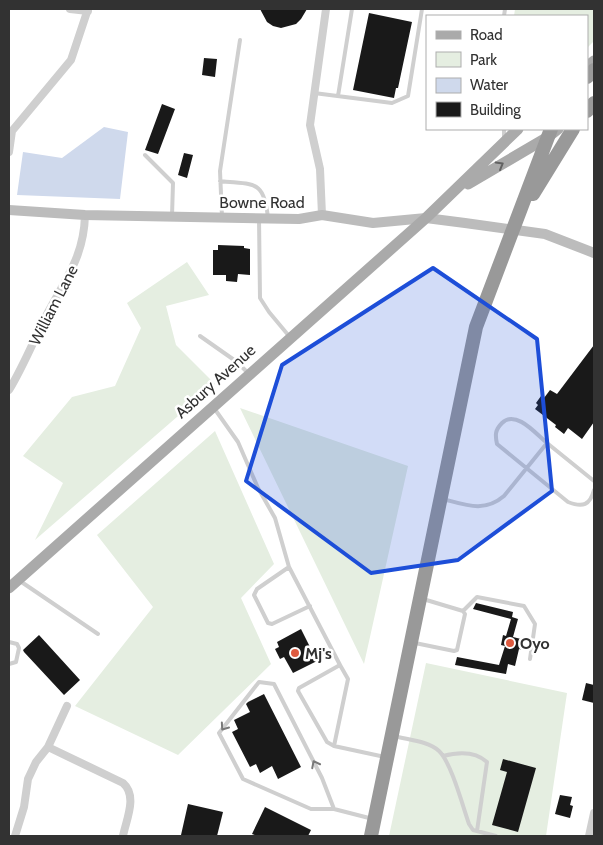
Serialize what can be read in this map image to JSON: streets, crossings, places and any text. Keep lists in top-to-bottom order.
{
  "streets": {
    "highway": ["Asbury Avenue"],
    "street": ["Bowne Road", "William Lane"]
  },
  "crossings": [
    ["Bowne Road", "William Lane"],
    ["Bowne Road", "Asbury Avenue"]
  ],
  "places": ["Oyo", "Mj's"],
  "legend": [
    "Road",
    "Park",
    "Water",
    "Building"
  ]
}
